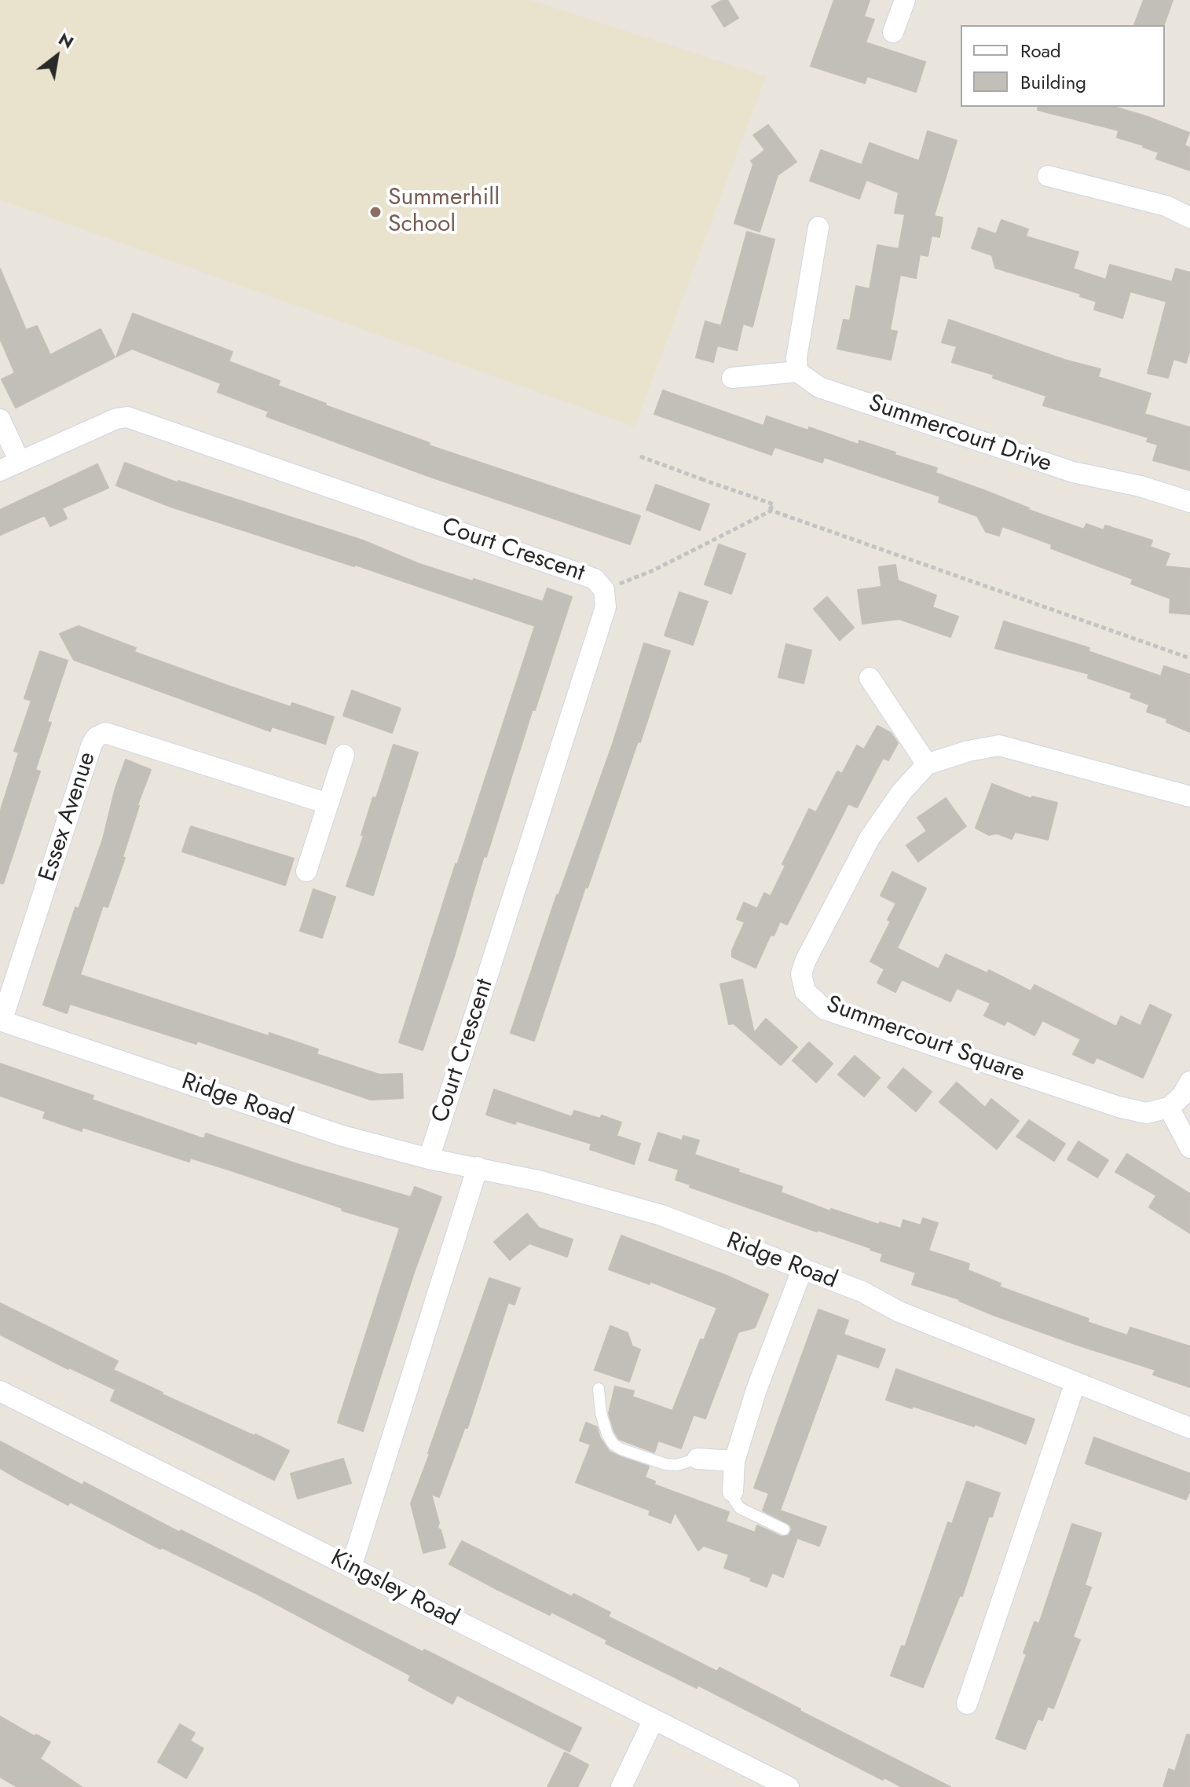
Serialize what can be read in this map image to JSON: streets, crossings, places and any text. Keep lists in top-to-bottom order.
{
  "streets": {
    "street": [
      "Summercourt Drive",
      "Court Crescent",
      "Essex Avenue",
      "Summercourt Square",
      "Ridge Road",
      "Kingsley Road"
    ]
  },
  "crossings": [
    ["Court Crescent", "Ridge Road"],
    ["Essex Avenue", "Ridge Road"]
  ],
  "places": ["Summerhill School"],
  "legend": ["Road", "Building"],
  "north": "top right"
}
